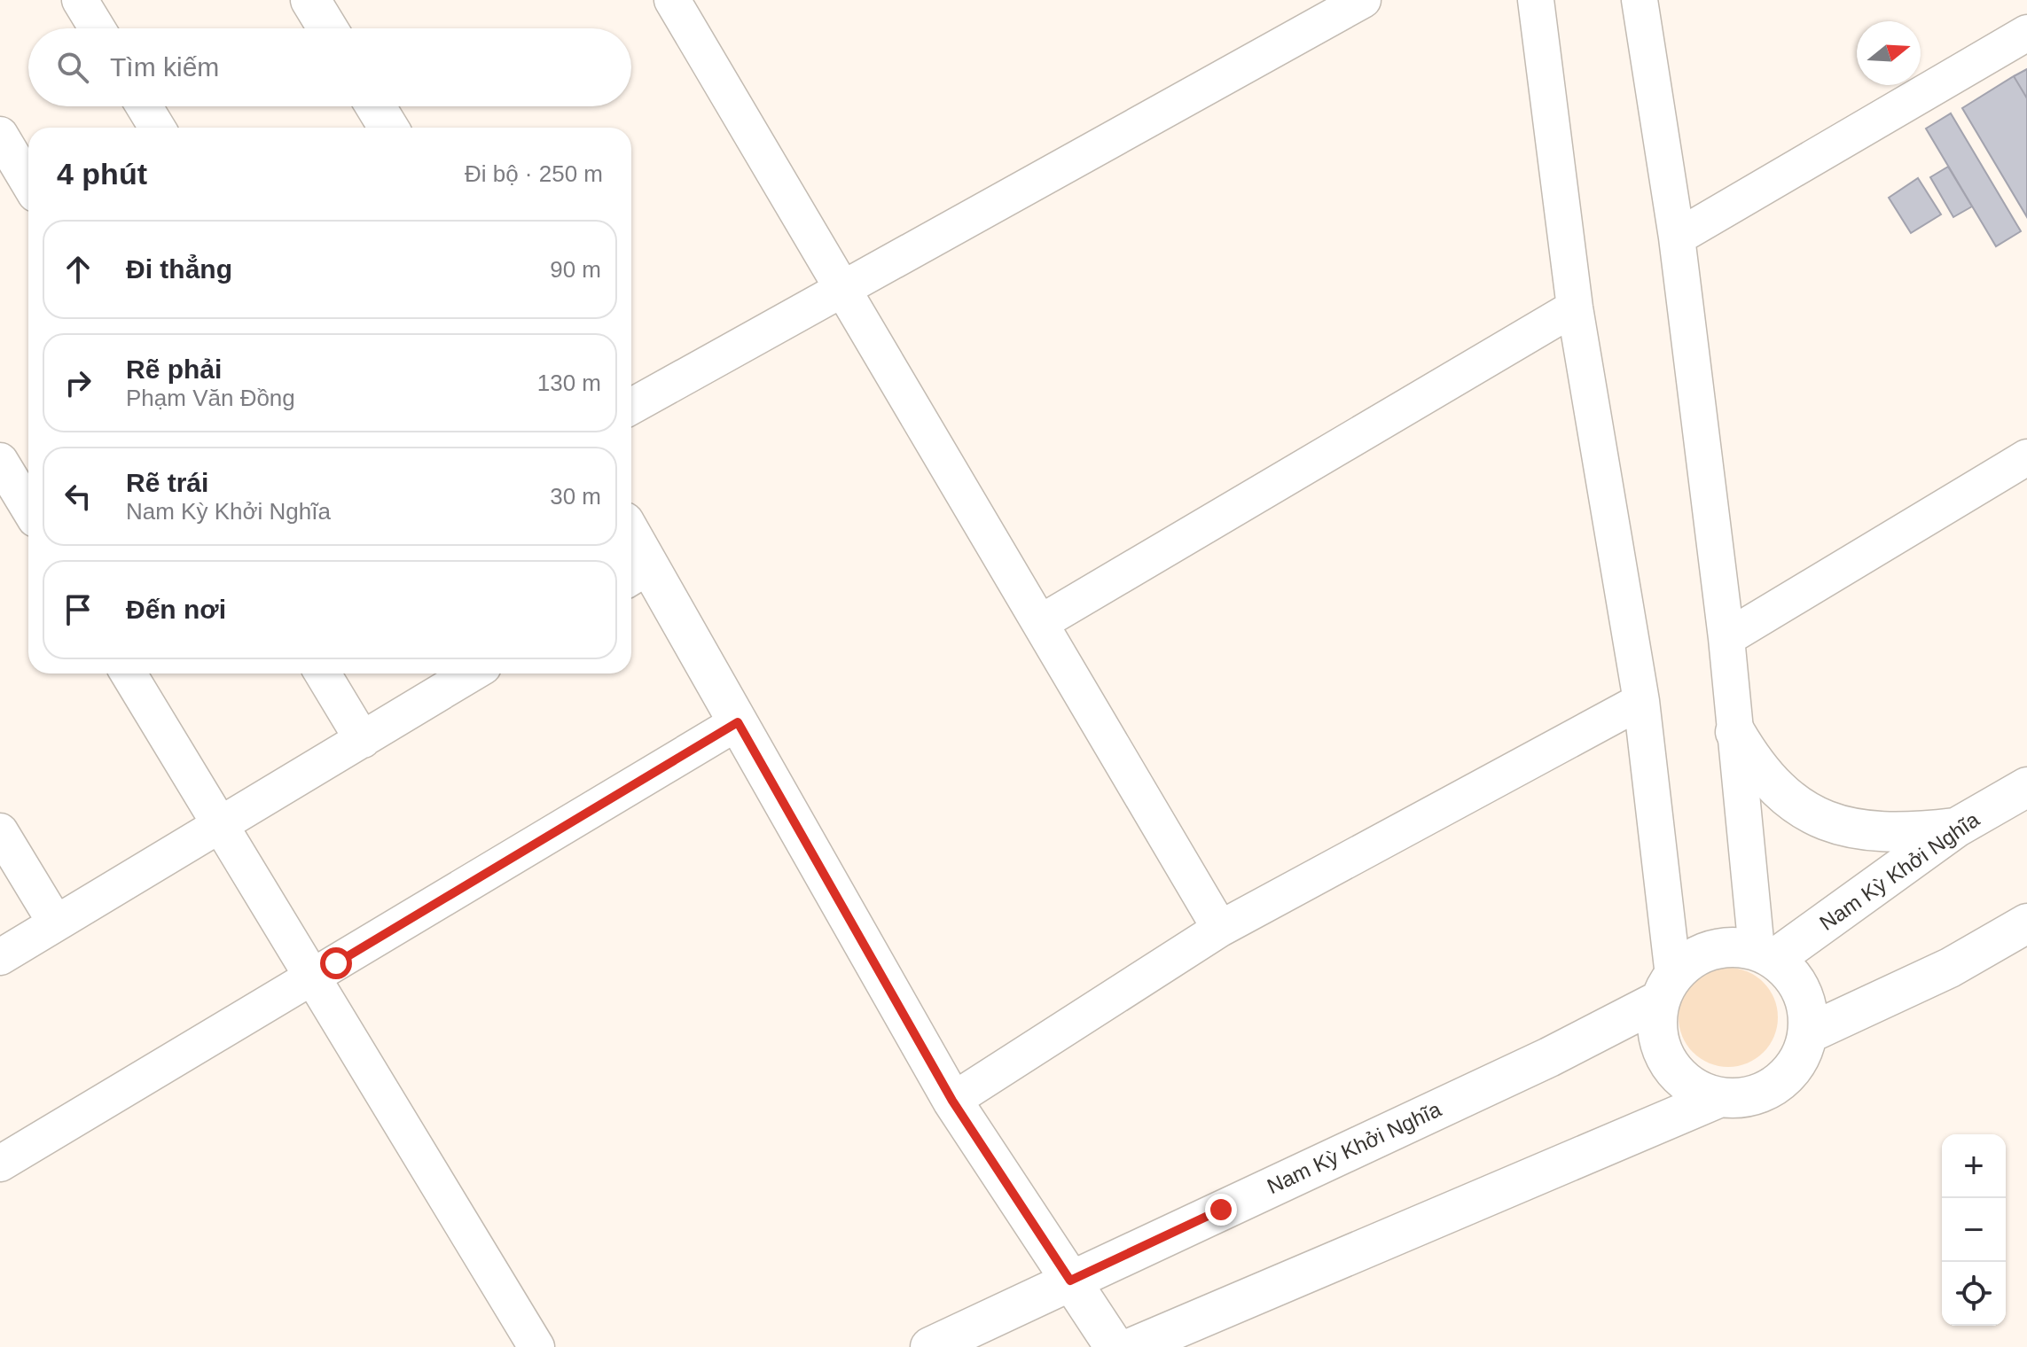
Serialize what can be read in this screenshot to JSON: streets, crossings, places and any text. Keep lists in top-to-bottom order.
{
  "streets": {
    "street": ["Nam Kỳ Khởi Nghĩa"]
  },
  "north": "right",
  "page": {
    "search": "Tìm kiếm",
    "heading": ["4 phút", "Đi bộ · 250 m"],
    "list": [
      ["Đi thẳng", "90 m"],
      ["Rẽ phải", "Phạm Văn Đồng", "130 m"],
      ["Rẽ trái", "Nam Kỳ Khởi Nghĩa", "30 m"],
      "Đến nơi"
    ],
    "map_buttons": ["+", "−"]
  }
}
